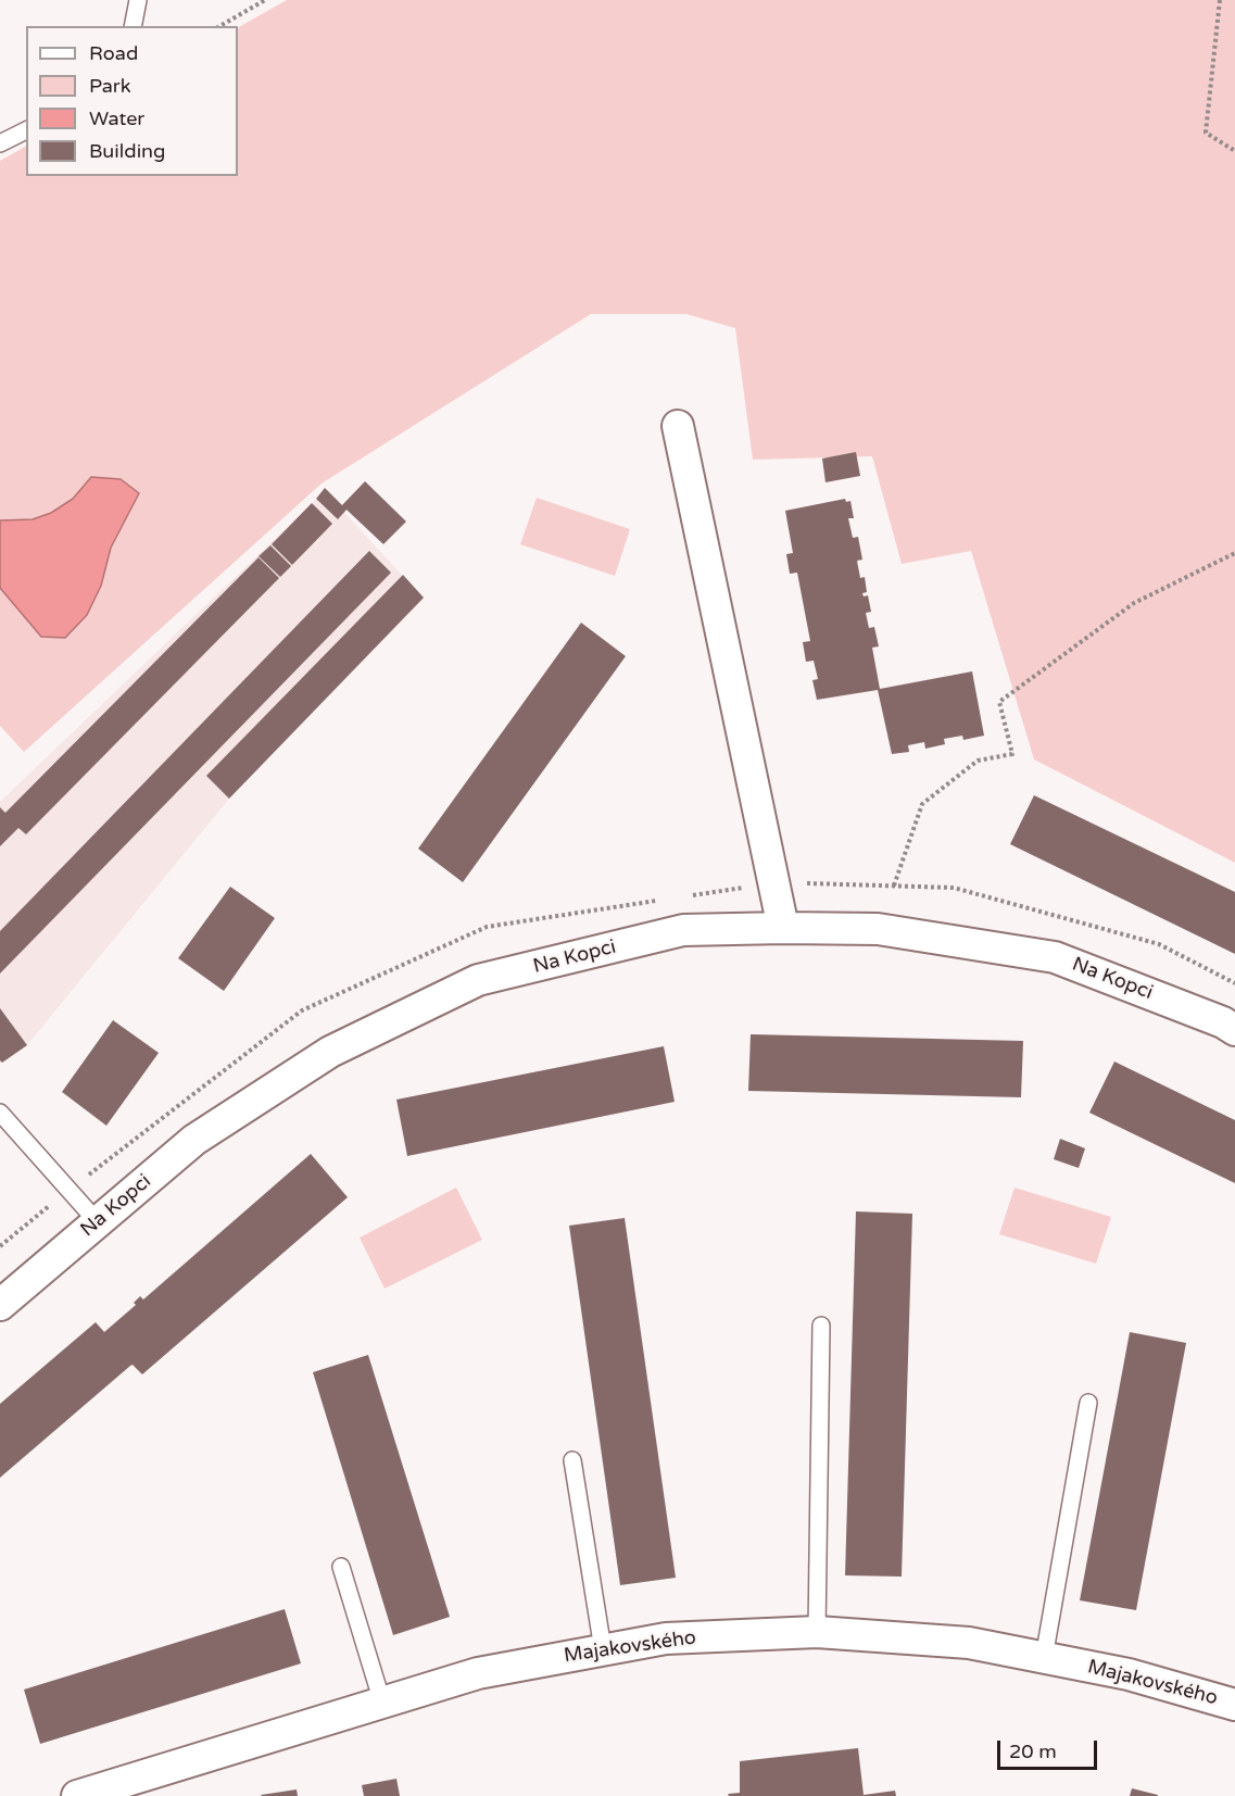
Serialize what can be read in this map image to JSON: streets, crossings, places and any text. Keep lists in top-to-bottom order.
{
  "streets": {
    "street": ["Na Kopci", "Majakovského"]
  },
  "legend": [
    "Road",
    "Park",
    "Water",
    "Building"
  ],
  "scale_bar": "20 m"
}
